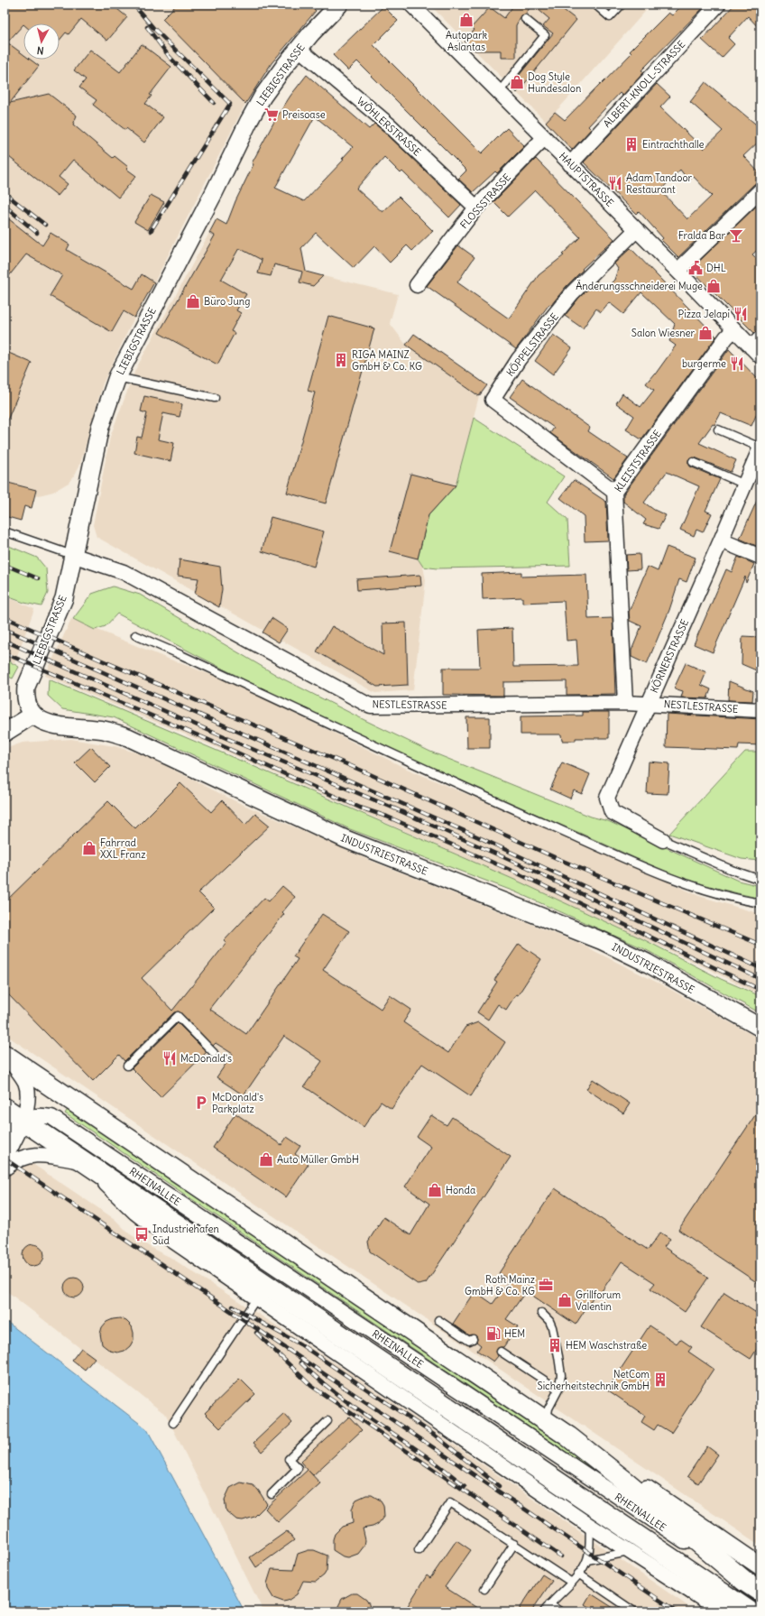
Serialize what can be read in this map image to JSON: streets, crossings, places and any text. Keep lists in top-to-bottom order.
{
  "streets": {
    "main road": ["RHEINALLEE"],
    "street": [
      "LIEBIGSTRASSE",
      "ALBERT-KNOLL-STRASSE",
      "WÖHLERSTRASSE",
      "HAUPTSTRASSE",
      "FLOSSSTRASSE",
      "KÖPPELSTRASSE",
      "KLEISTSTRASSE",
      "KÖRNERSTRASSE",
      "NESTLESTRASSE",
      "INDUSTRIESTRASSE"
    ]
  },
  "crossings": [
    ["LIEBIGSTRASSE", "WÖHLERSTRASSE"],
    ["LIEBIGSTRASSE", "NESTLESTRASSE"],
    ["LIEBIGSTRASSE", "INDUSTRIESTRASSE"],
    ["ALBERT-KNOLL-STRASSE", "HAUPTSTRASSE"],
    ["WÖHLERSTRASSE", "FLOSSSTRASSE"],
    ["HAUPTSTRASSE", "FLOSSSTRASSE"],
    ["HAUPTSTRASSE", "KÖPPELSTRASSE"],
    ["HAUPTSTRASSE", "KLEISTSTRASSE"],
    ["KÖPPELSTRASSE", "KLEISTSTRASSE"],
    ["KLEISTSTRASSE", "NESTLESTRASSE"],
    ["KÖRNERSTRASSE", "NESTLESTRASSE"]
  ],
  "places": {
    "shop": [
      "Autopark Aslantas",
      "Dog Style Hundesalon",
      "Änderungsschneiderei Muge",
      "Büro Jung",
      "Salon Wiesner",
      "Fahrrad XXL Franz",
      "Auto Müller GmbH",
      "Honda",
      "Grillforum Valentin"
    ],
    "supermarket": ["Preisoase"],
    "building": [
      "Eintrachthalle",
      "RIGA MAINZ GmbH & Co. KG",
      "HEM Waschstraße",
      "NetCom Sicherheitstechnik GmbH"
    ],
    "restaurant": [
      "Adam Tandoor Restaurant",
      "Pizza Jelapi",
      "burgerme",
      "McDonald's"
    ],
    "bar": ["Fralda Bar"],
    "public building": ["DHL"],
    "parking": ["McDonald's Parkplatz"],
    "bus stop": ["Industriehafen Süd"],
    "office": ["Roth Mainz GmbH & Co. KG"],
    "fuel station": ["HEM"]
  },
  "north": "bottom"
}
